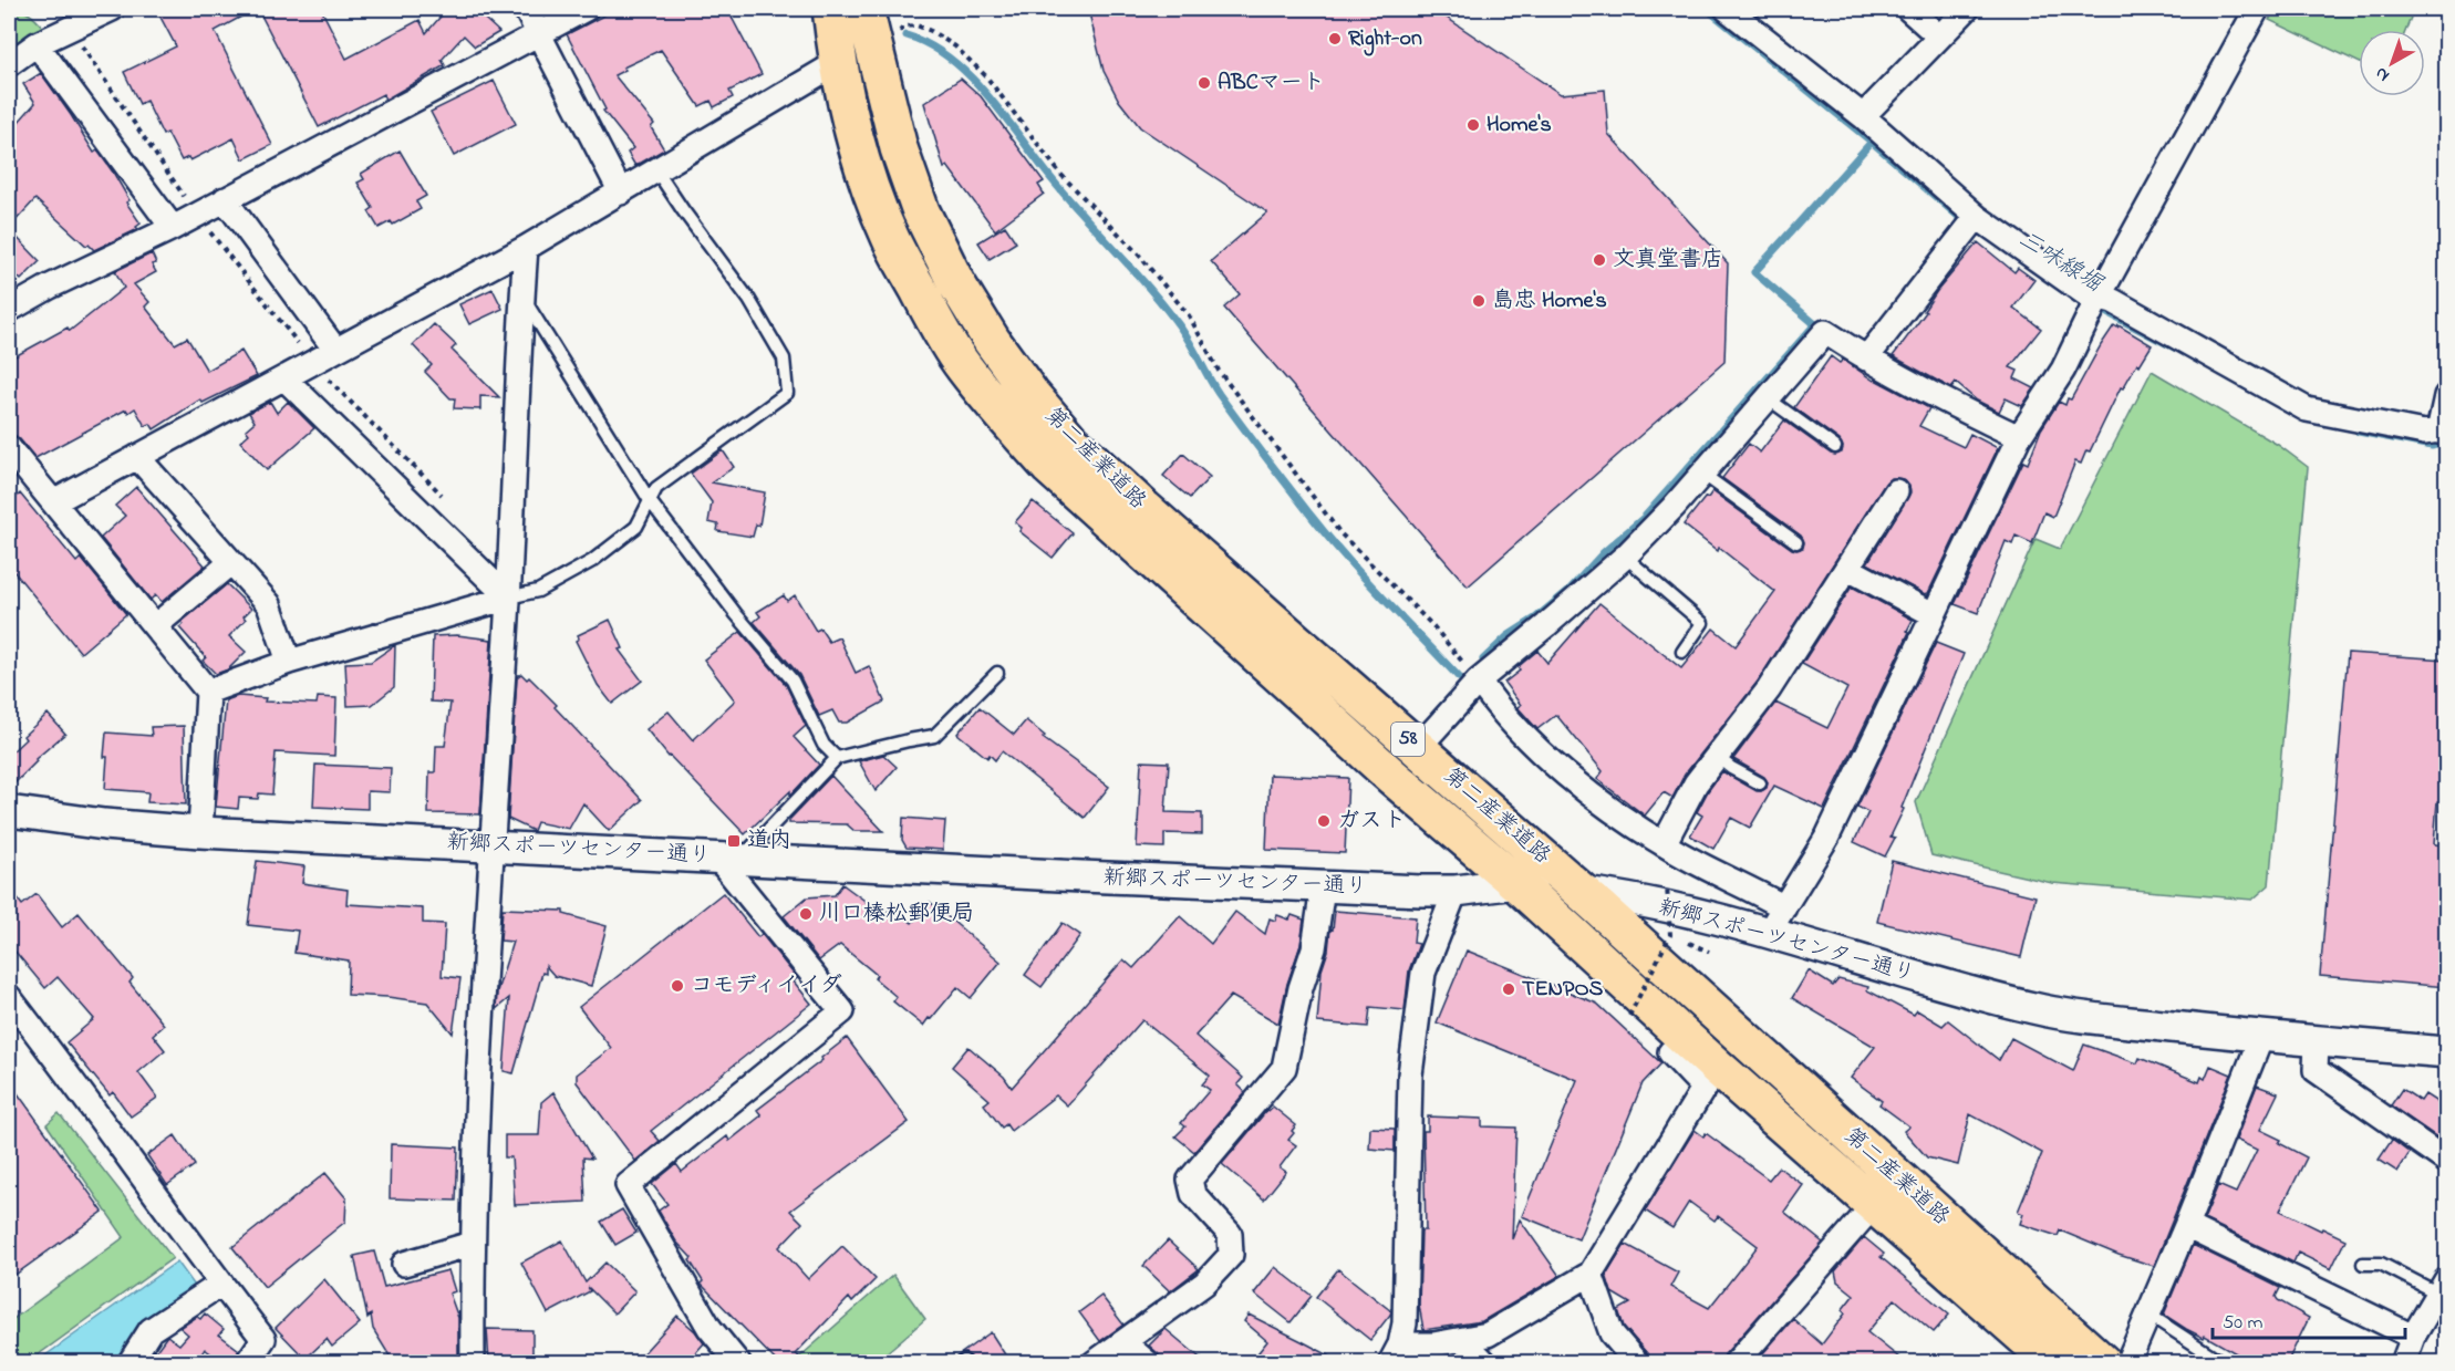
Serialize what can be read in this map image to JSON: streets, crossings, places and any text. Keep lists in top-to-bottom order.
{
  "streets": {
    "main road": ["第二産業道路", "58"],
    "street": ["新郷スポーツセンター通り"]
  },
  "crossings": [
    ["第二産業道路", "新郷スポーツセンター通り"]
  ],
  "water": ["三味線堀"],
  "places": {
    "other": [
      "Right-on",
      "ABCマート",
      "Home's",
      "文真堂書店",
      "島忠 Home's",
      "ガスト",
      "川口榛松郵便局",
      "コモディイイダ",
      "TENPOS"
    ],
    "transit": ["道内"]
  },
  "scale_bar": "50 m",
  "north": "bottom left"
}
